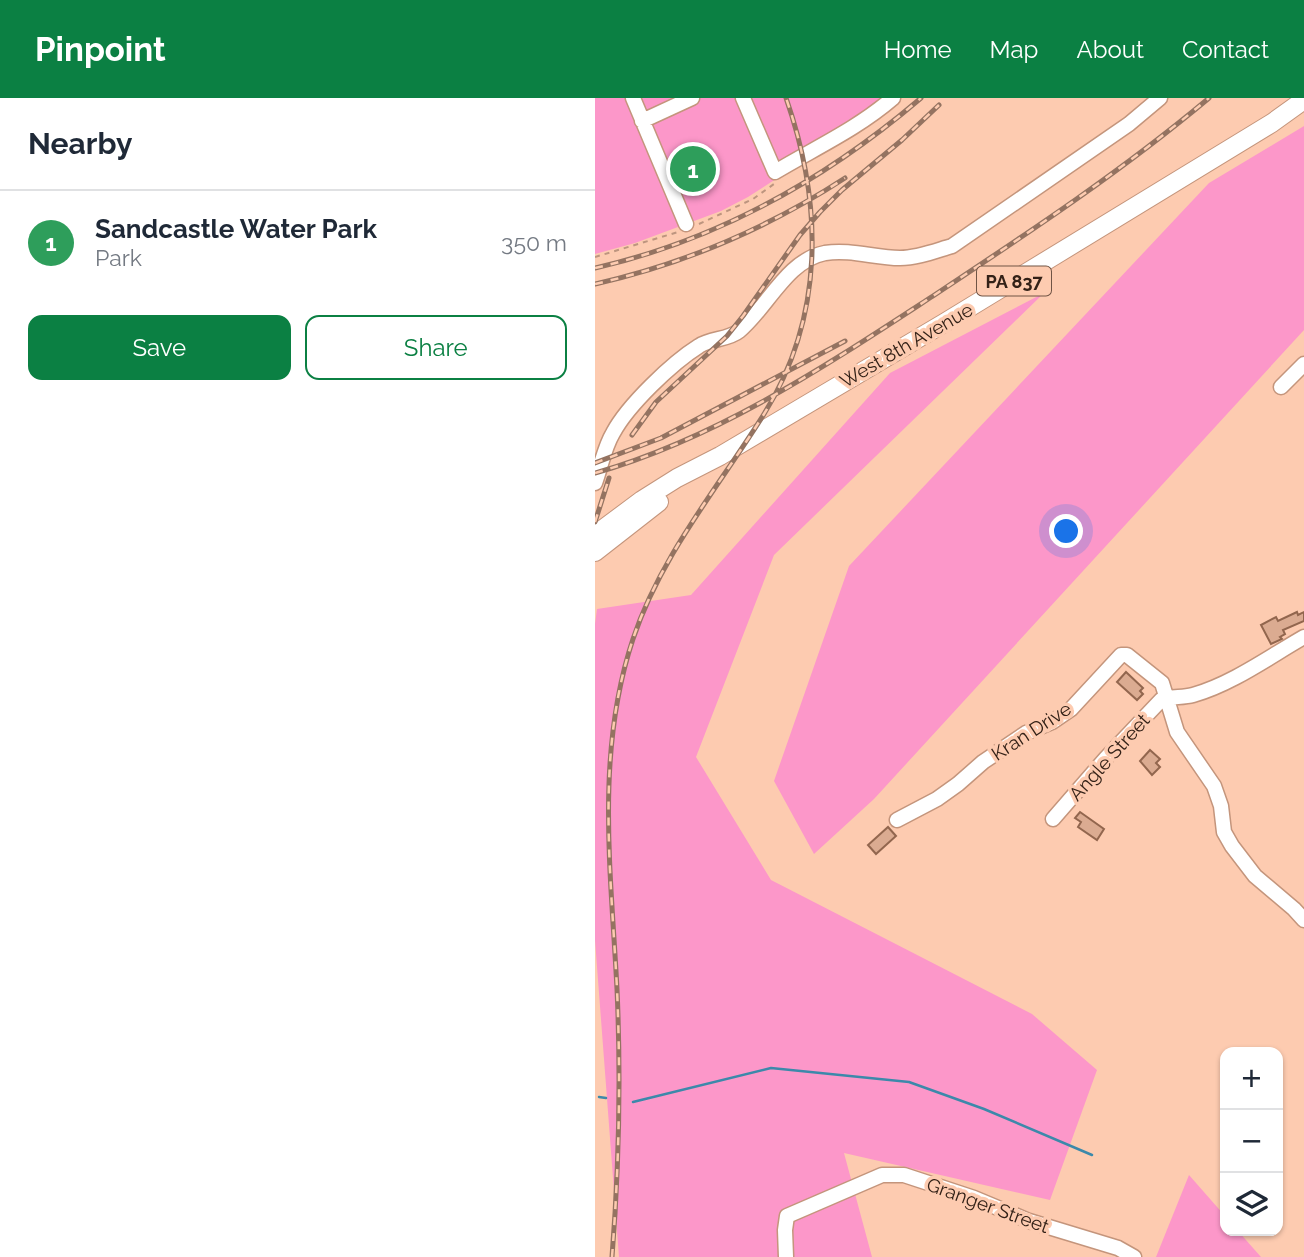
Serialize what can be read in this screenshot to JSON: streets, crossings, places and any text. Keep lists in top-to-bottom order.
{
  "streets": {
    "main road": ["PA 837", "West 8th Avenue"],
    "street": ["Kran Drive", "Angle Street", "Granger Street"]
  },
  "crossings": [
    ["PA 837", "West 8th Avenue"],
    ["Kran Drive", "Angle Street"]
  ],
  "page": {
    "header": "Pinpoint",
    "nav": [
      "Home",
      "Map",
      "About",
      "Contact"
    ],
    "heading": "Nearby",
    "pins": "1",
    "list": [
      {
        "mark": "1",
        "name": "Sandcastle Water Park",
        "note": "Park",
        "value": "350 m"
      }
    ],
    "buttons": ["Save", "Share"],
    "map_buttons": ["+", "−"]
  }
}
